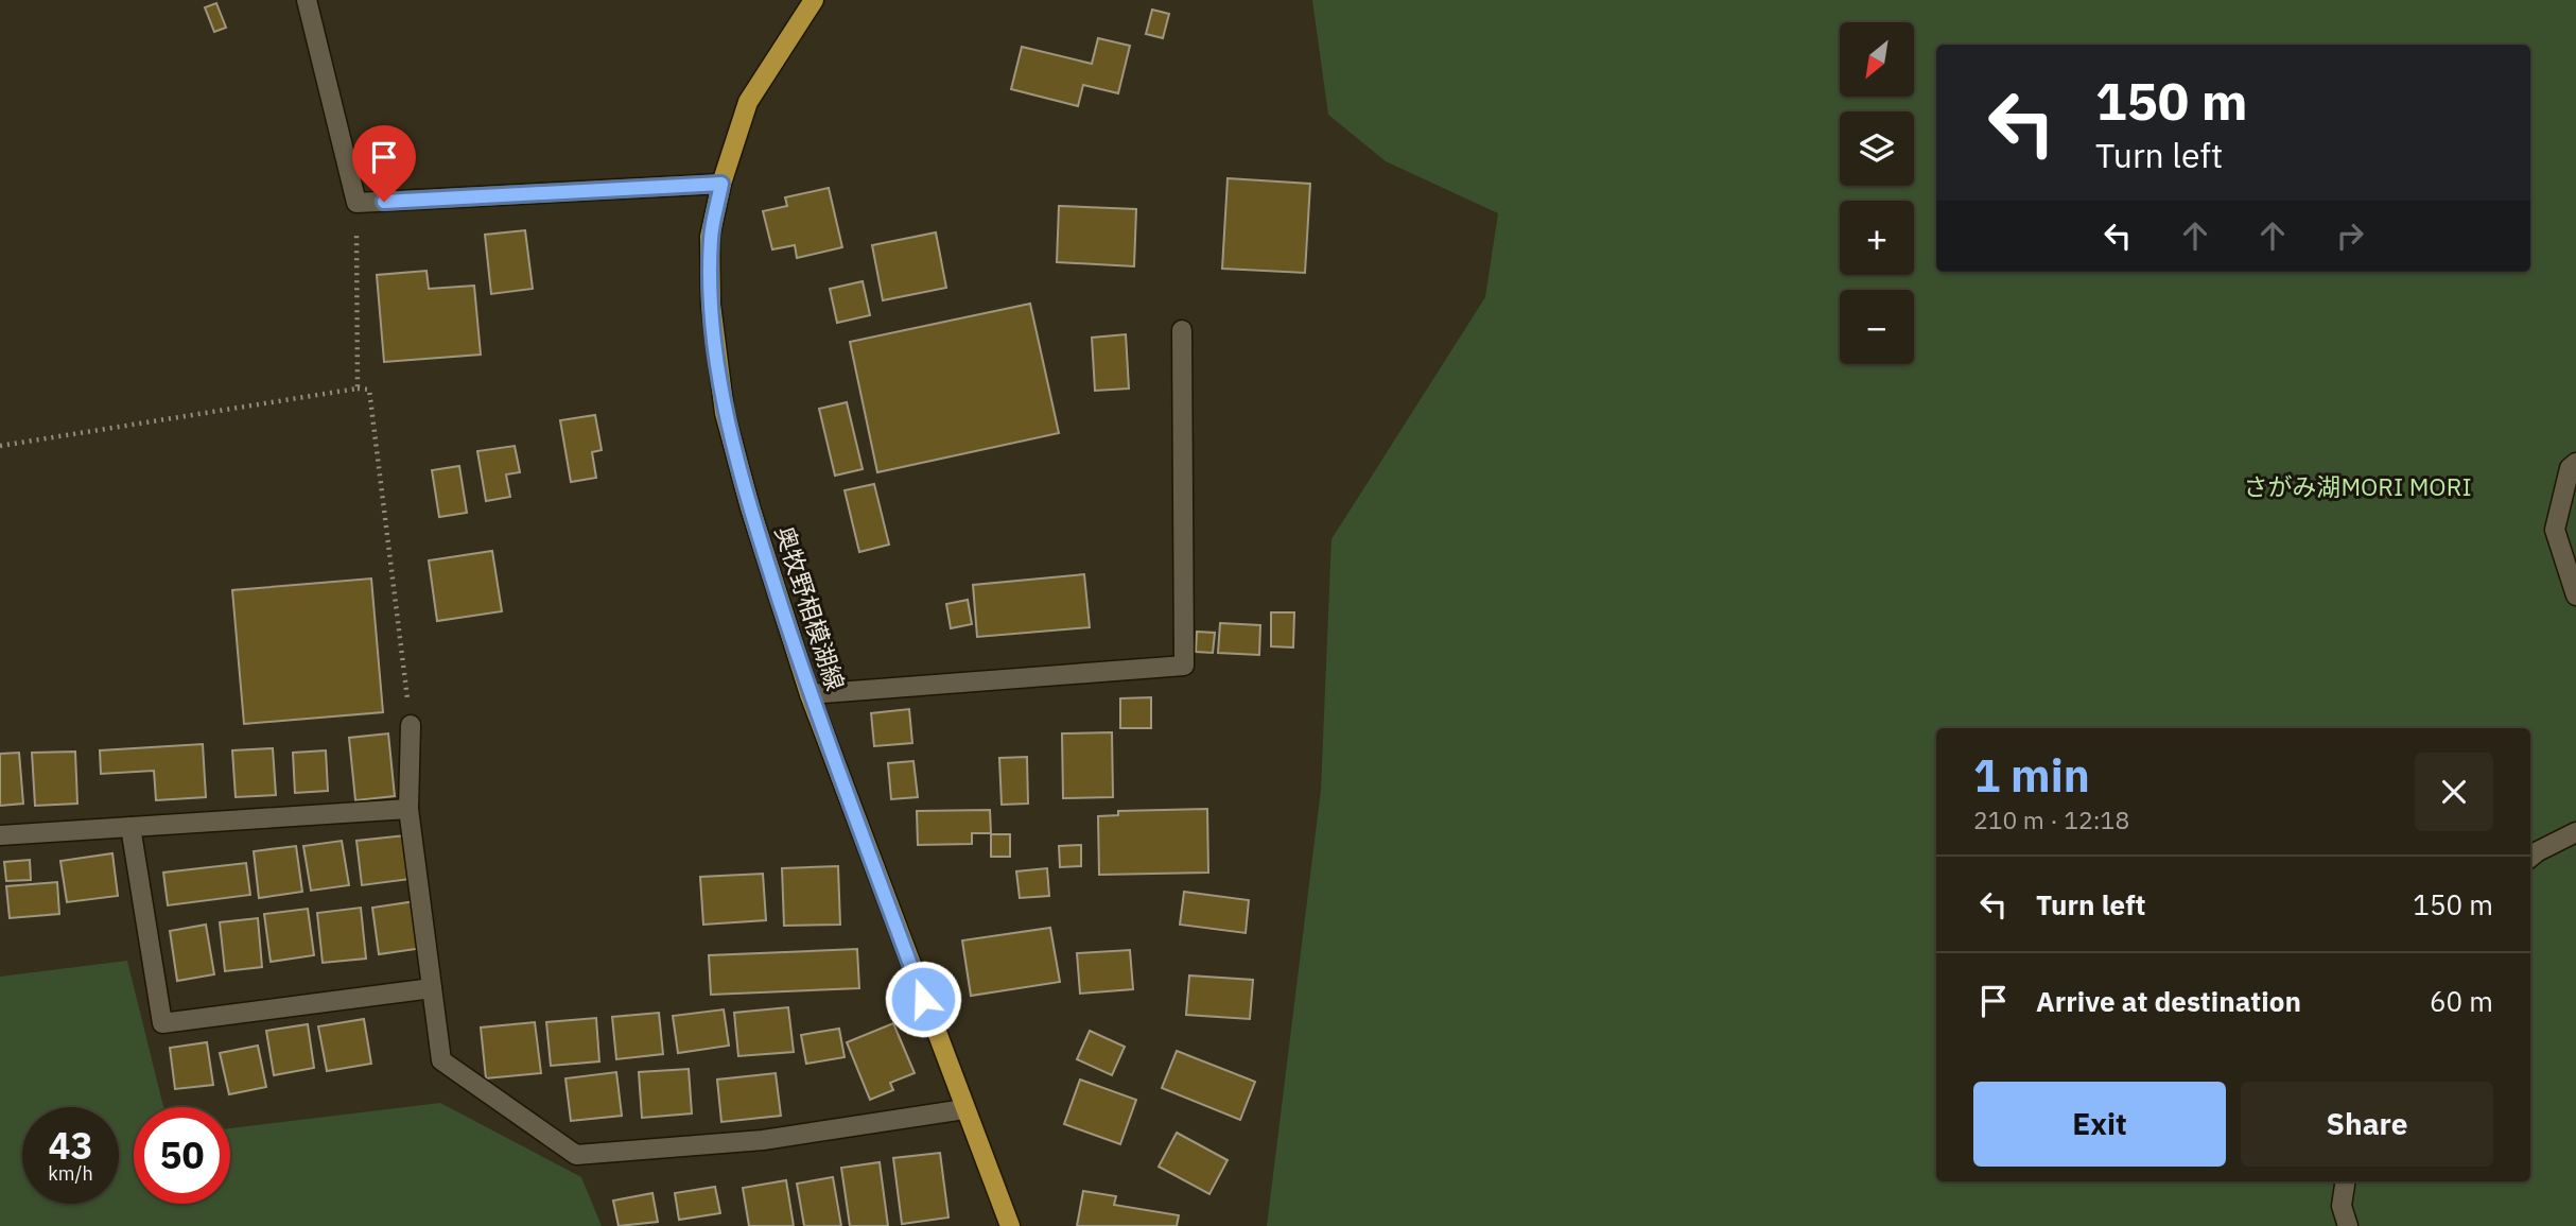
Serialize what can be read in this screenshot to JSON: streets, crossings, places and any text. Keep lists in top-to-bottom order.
{
  "streets": {
    "main road": ["奥牧野相模湖線"]
  },
  "parks": ["さがみ湖MORI MORI"],
  "north": "bottom left",
  "page": {
    "map_buttons": ["+", "−"],
    "turn": ["150 m", "Turn left"],
    "heading": ["1 min", "210 m · 12:18"],
    "list": [
      {
        "name": "Turn left",
        "value": "150 m"
      },
      {
        "name": "Arrive at destination",
        "value": "60 m"
      }
    ],
    "buttons": ["Exit", "Share"],
    "speed": "43 km/h",
    "limit": "50"
  }
}
